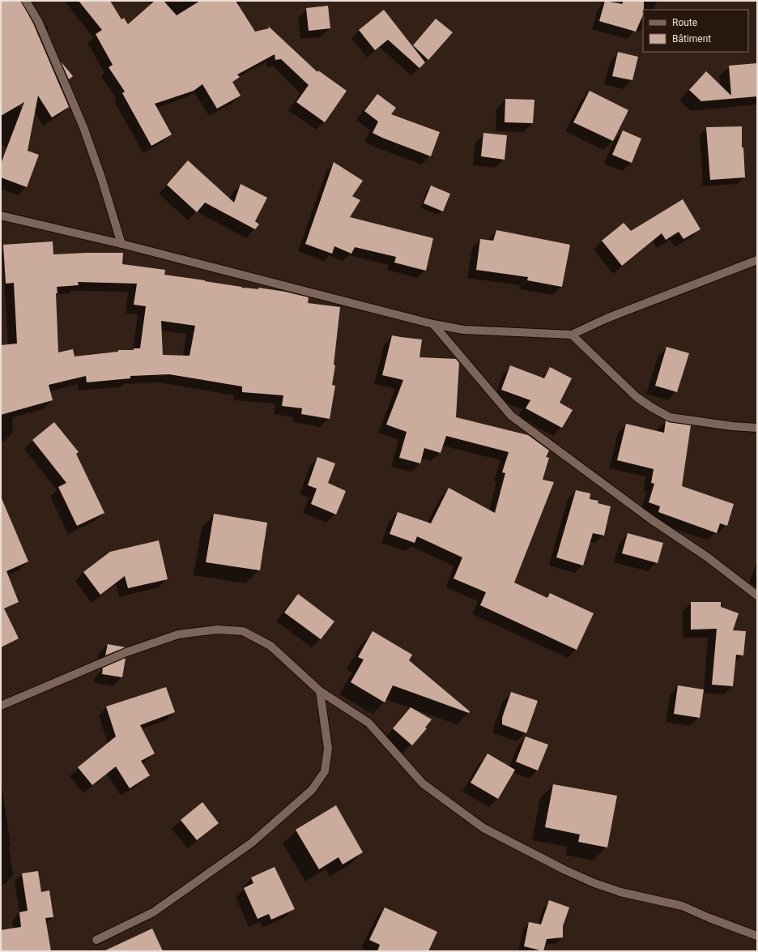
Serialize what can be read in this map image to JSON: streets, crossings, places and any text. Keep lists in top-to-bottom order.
{
  "legend": ["Route", "Bâtiment"]
}
